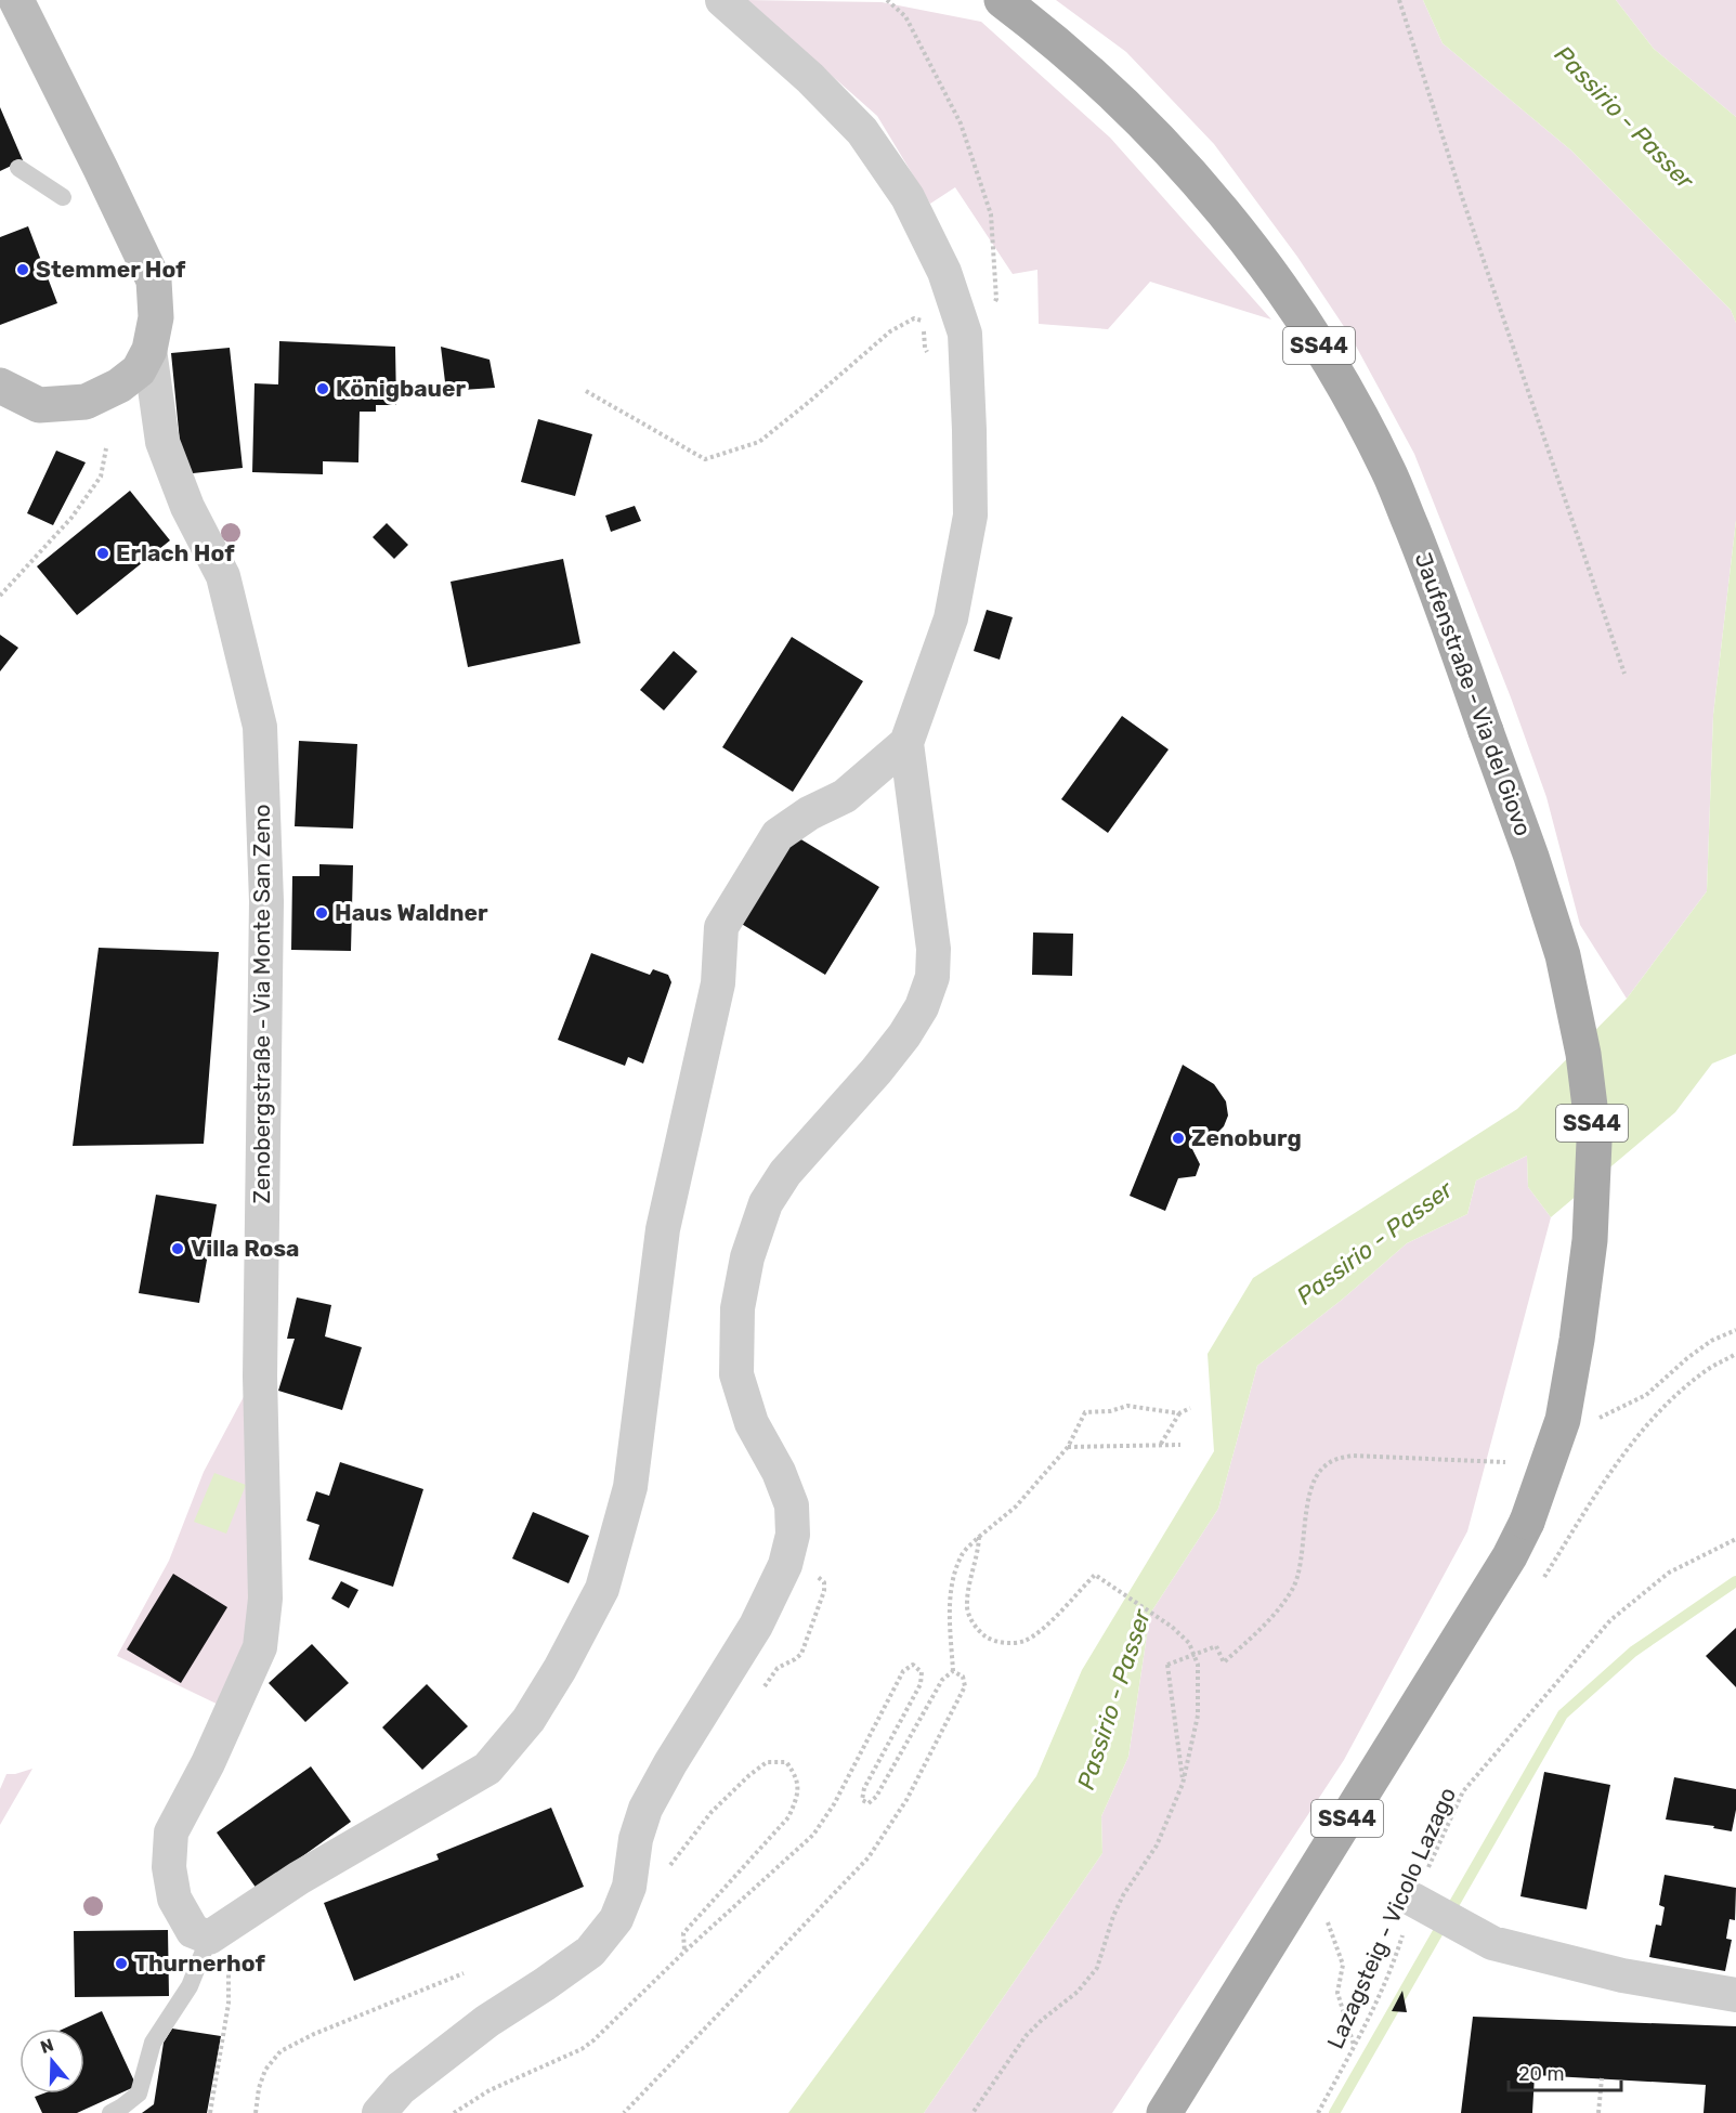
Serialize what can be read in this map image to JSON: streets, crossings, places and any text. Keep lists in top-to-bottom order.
{
  "streets": {
    "main road": ["SS44", "Jaufenstraße - Via del Giovo"],
    "street": ["Zenobergstraße - Via Monte San Zeno"],
    "path": ["Lazagsteig - Vicolo Lazago"]
  },
  "water": ["Passirio - Passer"],
  "places": [
    "Stemmer Hof",
    "Königbauer",
    "Erlach Hof",
    "Haus Waldner",
    "Zenoburg",
    "Villa Rosa",
    "Thurnerhof"
  ],
  "scale_bar": "20 m",
  "north": "top"
}
